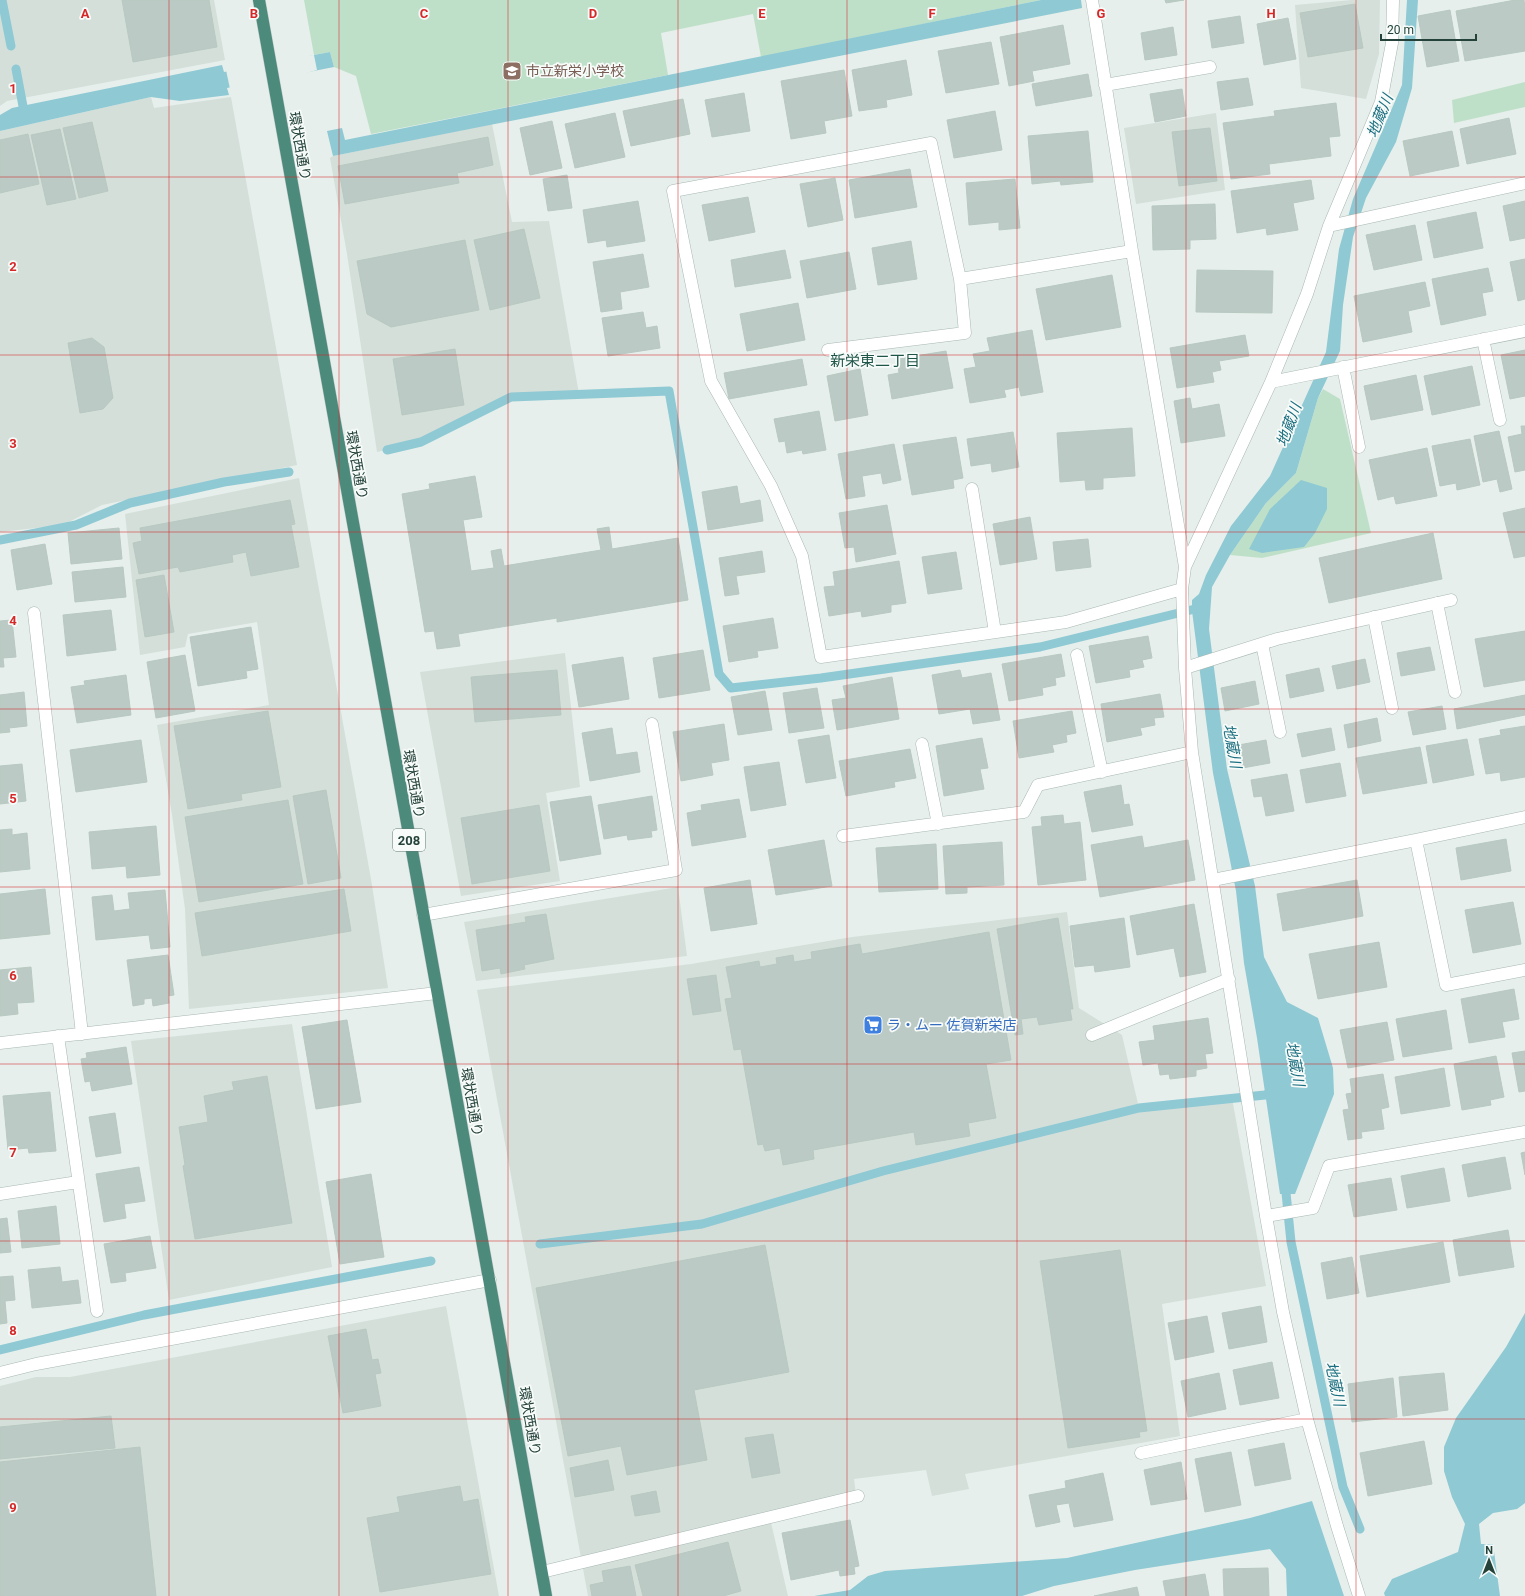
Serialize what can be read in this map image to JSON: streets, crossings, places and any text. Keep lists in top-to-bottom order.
{
  "streets": {
    "highway": ["環状西通り", "208"]
  },
  "districts": ["新栄東二丁目"],
  "water": ["地蔵川"],
  "places": {
    "school or university": ["市立新栄小学校"],
    "supermarket": ["ラ・ムー 佐賀新栄店"]
  },
  "scale_bar": "20 m",
  "north": "top",
  "grid": {
    "columns": [
      "A",
      "B",
      "C",
      "D",
      "E",
      "F",
      "G",
      "H"
    ],
    "rows": [
      "1",
      "2",
      "3",
      "4",
      "5",
      "6",
      "7",
      "8",
      "9"
    ]
  }
}
